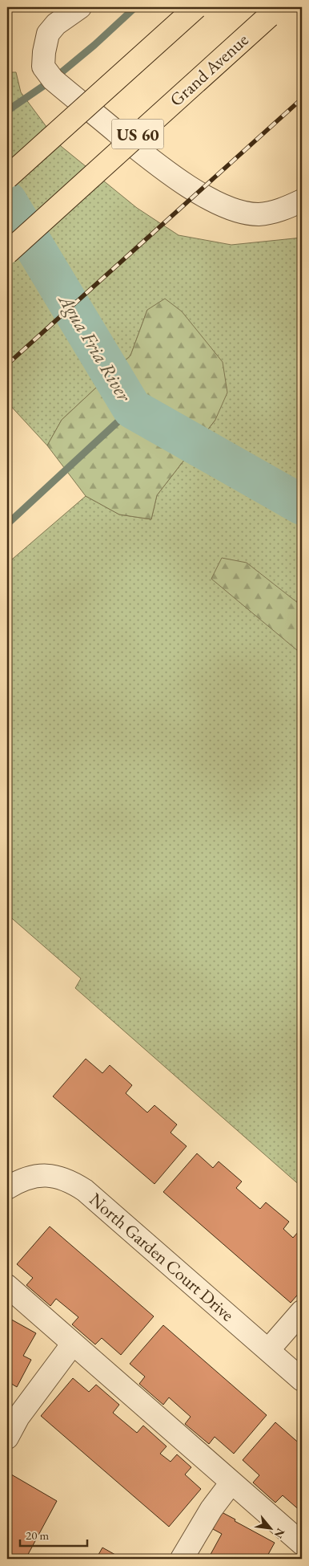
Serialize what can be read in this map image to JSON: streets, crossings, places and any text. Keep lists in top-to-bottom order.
{
  "streets": {
    "highway": ["Grand Avenue", "US 60"],
    "street": ["North Garden Court Drive"]
  },
  "water": ["Agua Fria River"],
  "scale_bar": "20 m",
  "north": "bottom right"
}
